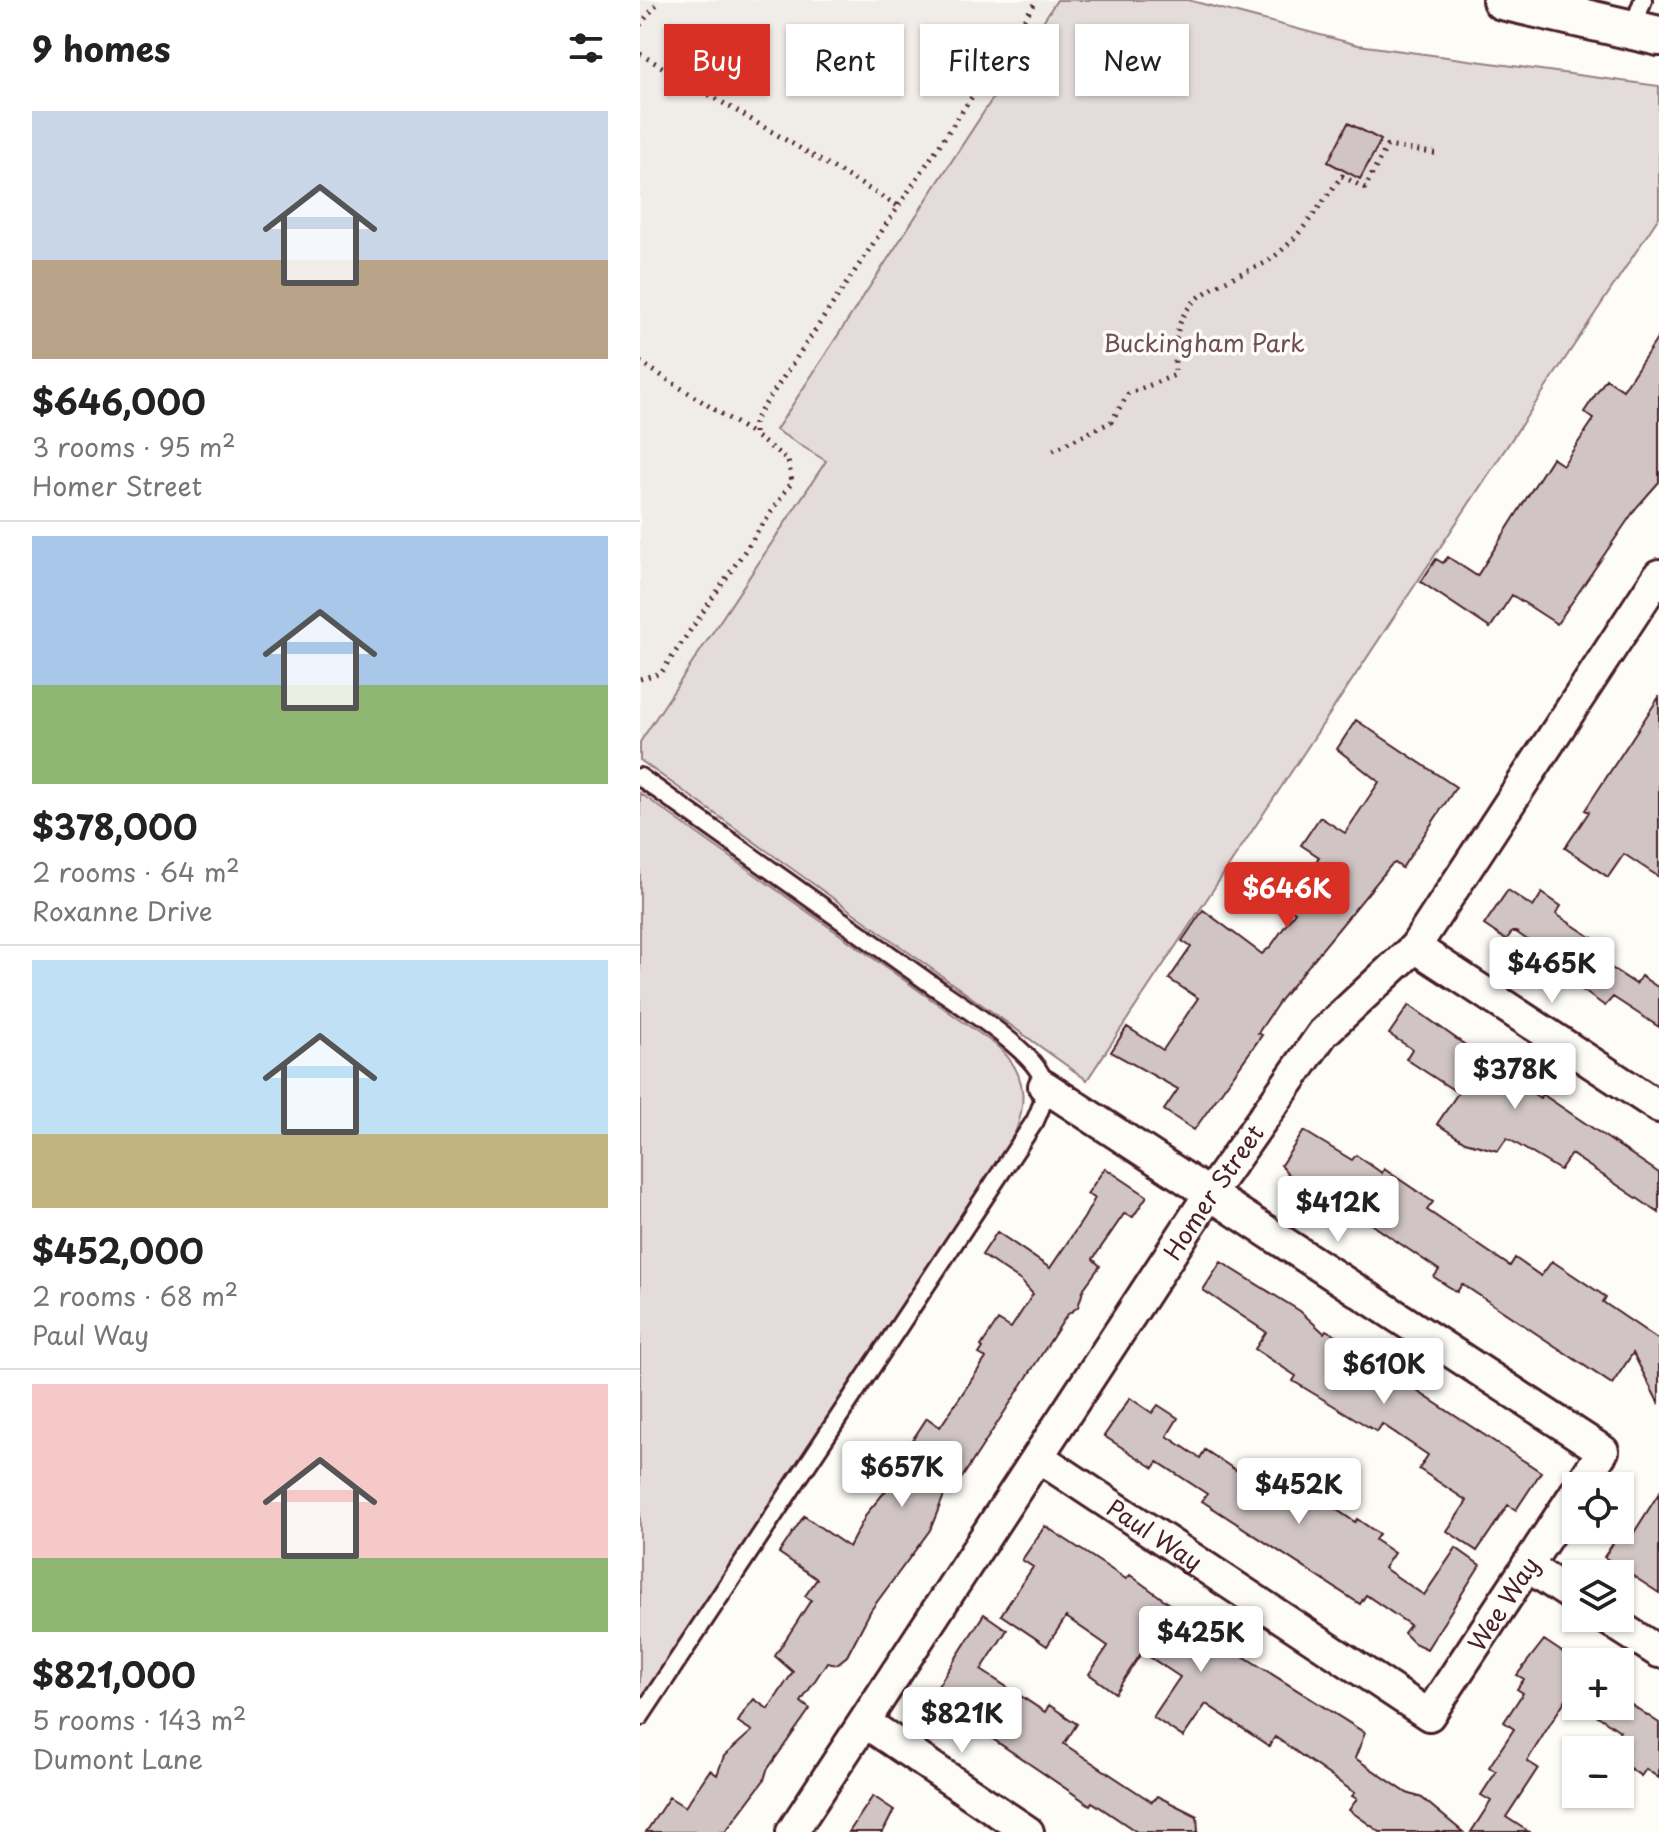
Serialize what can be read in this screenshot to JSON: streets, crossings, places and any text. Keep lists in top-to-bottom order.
{
  "streets": {
    "street": ["Homer Street", "Paul Way", "Wee Way"]
  },
  "crossings": [
    ["Homer Street", "Paul Way"],
    ["Paul Way", "Wee Way"]
  ],
  "parks": ["Buckingham Park"],
  "page": {
    "heading": "9 homes",
    "chip": [
      "Buy",
      "Rent",
      "Filters",
      "New"
    ],
    "list": [
      {
        "name": "$646,000",
        "note": "3 rooms · 95 m² · Homer Street"
      },
      {
        "name": "$378,000",
        "note": "2 rooms · 64 m² · Roxanne Drive"
      },
      {
        "name": "$452,000",
        "note": "2 rooms · 68 m² · Paul Way"
      },
      {
        "name": "$821,000",
        "note": "5 rooms · 143 m² · Dumont Lane"
      }
    ],
    "price": [
      "$646K",
      "$465K",
      "$378K",
      "$412K",
      "$610K",
      "$657K",
      "$452K",
      "$425K",
      "$821K"
    ],
    "map_buttons": ["+", "−"]
  }
}
